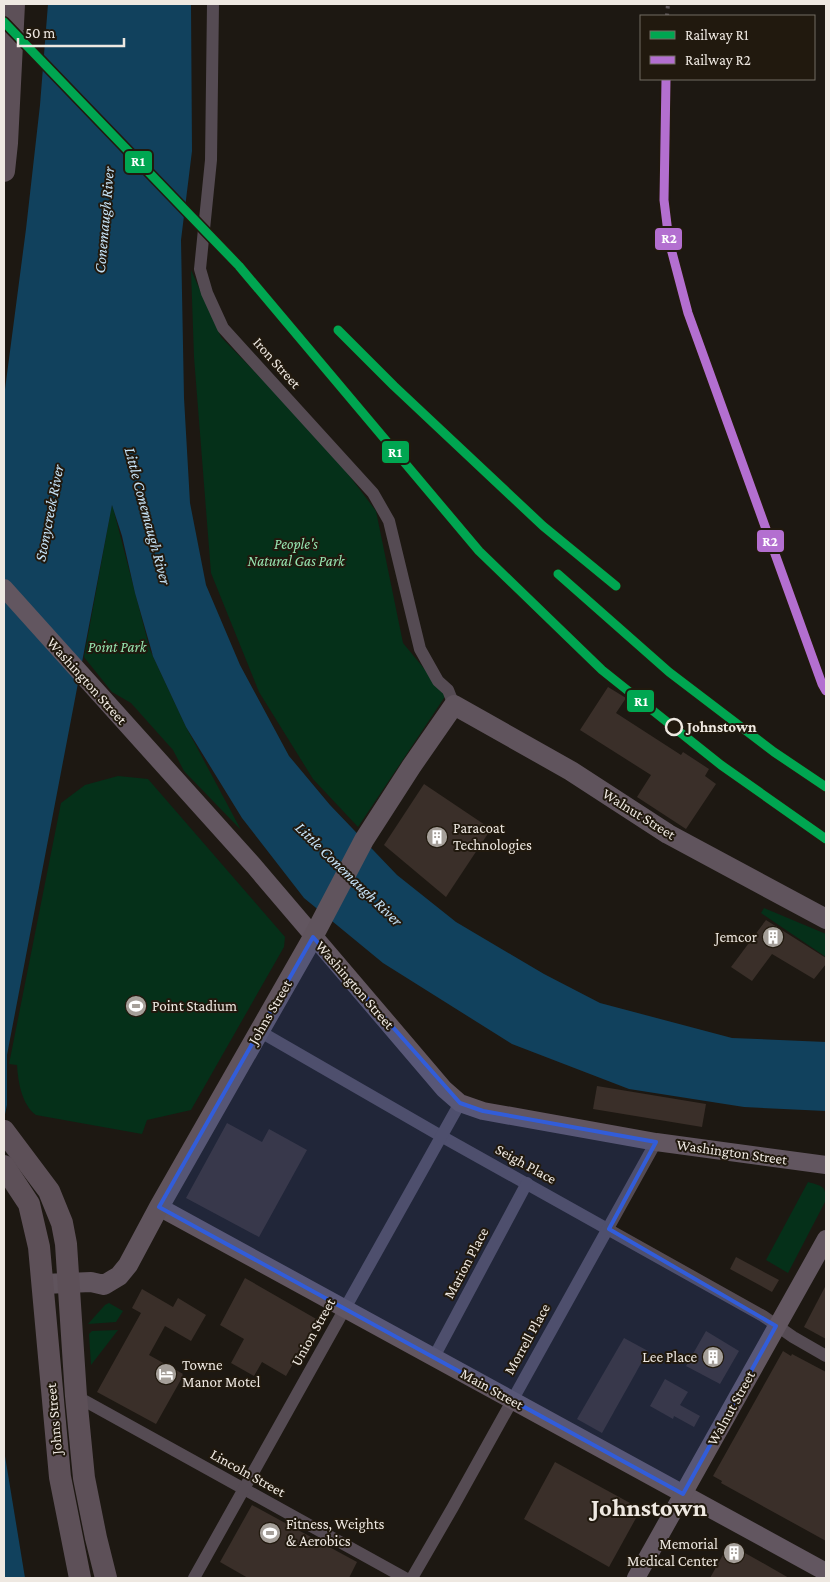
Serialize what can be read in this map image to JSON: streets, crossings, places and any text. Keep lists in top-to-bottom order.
{
  "streets": {
    "highway": ["Johns Street"],
    "main road": ["Walnut Street"],
    "street": [
      "Iron Street",
      "Washington Street",
      "Seigh Place",
      "Marion Place",
      "Union Street",
      "Morrell Place",
      "Main Street",
      "Lincoln Street"
    ]
  },
  "crossings": [
    ["Iron Street", "Walnut Street"],
    ["Iron Street", "Johns Street"],
    ["Washington Street", "Johns Street"],
    ["Washington Street", "Union Street"],
    ["Washington Street", "Morrell Place"],
    ["Walnut Street", "Johns Street"],
    ["Walnut Street", "Seigh Place"],
    ["Walnut Street", "Main Street"],
    ["Johns Street", "Seigh Place"],
    ["Johns Street", "Main Street"],
    ["Johns Street", "Lincoln Street"],
    ["Seigh Place", "Marion Place"],
    ["Seigh Place", "Union Street"],
    ["Seigh Place", "Morrell Place"],
    ["Marion Place", "Main Street"],
    ["Union Street", "Main Street"],
    ["Union Street", "Lincoln Street"],
    ["Morrell Place", "Main Street"]
  ],
  "districts": ["Johnstown"],
  "water": ["Conemaugh River", "Stonycreek River", "Little Conemaugh River"],
  "parks": ["People's Natural Gas Park", "Point Park"],
  "places": {
    "other": ["Johnstown"],
    "building": [
      "Paracoat Technologies",
      "Jemcor",
      "Lee Place",
      "Memorial Medical Center"
    ],
    "sports": ["Point Stadium", "Fitness, Weights & Aerobics"],
    "hotel": ["Towne Manor Motel"]
  },
  "lines": ["rail line R1", "rail line R2"],
  "legend": ["Railway R1", "Railway R2"],
  "scale_bar": "50 m"
}
